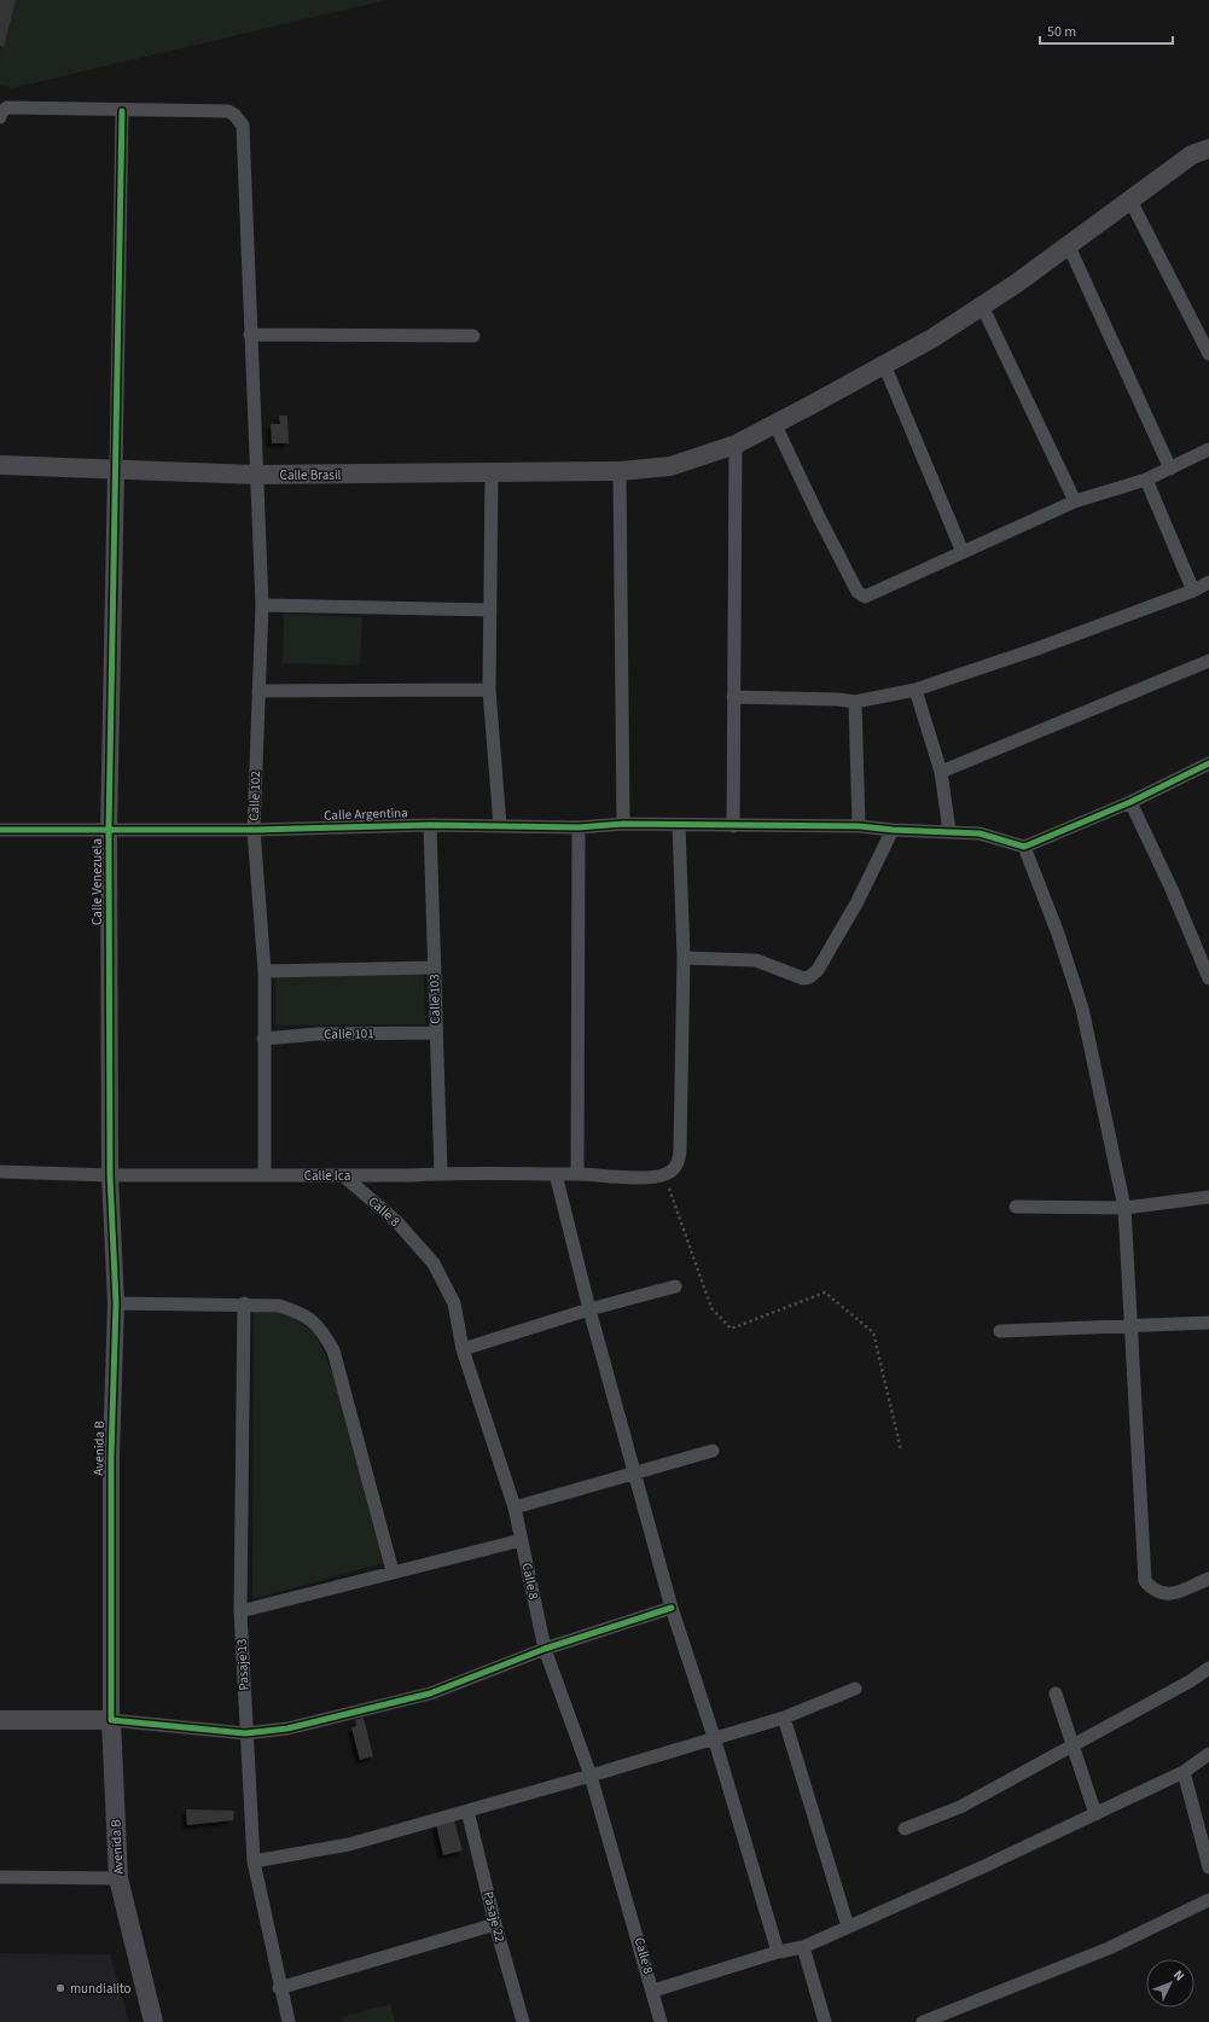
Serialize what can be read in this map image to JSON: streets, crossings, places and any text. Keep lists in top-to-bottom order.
{
  "streets": {
    "main road": ["Calle Brasil", "Avenida B"],
    "street": [
      "Calle 102",
      "Calle Argentina",
      "Calle Venezuela",
      "Calle 103",
      "Calle 101",
      "Calle Ica",
      "Calle 8",
      "Pasaje 13",
      "Pasaje 22"
    ]
  },
  "crossings": [
    ["Calle Brasil", "Calle 102"],
    ["Calle Brasil", "Calle Venezuela"],
    ["Calle 102", "Calle Argentina"],
    ["Calle 102", "Calle 101"],
    ["Calle 102", "Calle Ica"],
    ["Calle Argentina", "Calle Venezuela"],
    ["Calle Argentina", "Calle 103"],
    ["Calle Venezuela", "Calle Ica"],
    ["Calle Venezuela", "Avenida B"],
    ["Calle 103", "Calle 101"],
    ["Calle 103", "Calle Ica"],
    ["Calle Ica", "Calle 8"],
    ["Calle Ica", "Avenida B"]
  ],
  "places": ["mundialito"],
  "scale_bar": "50 m",
  "north": "top right"
}
